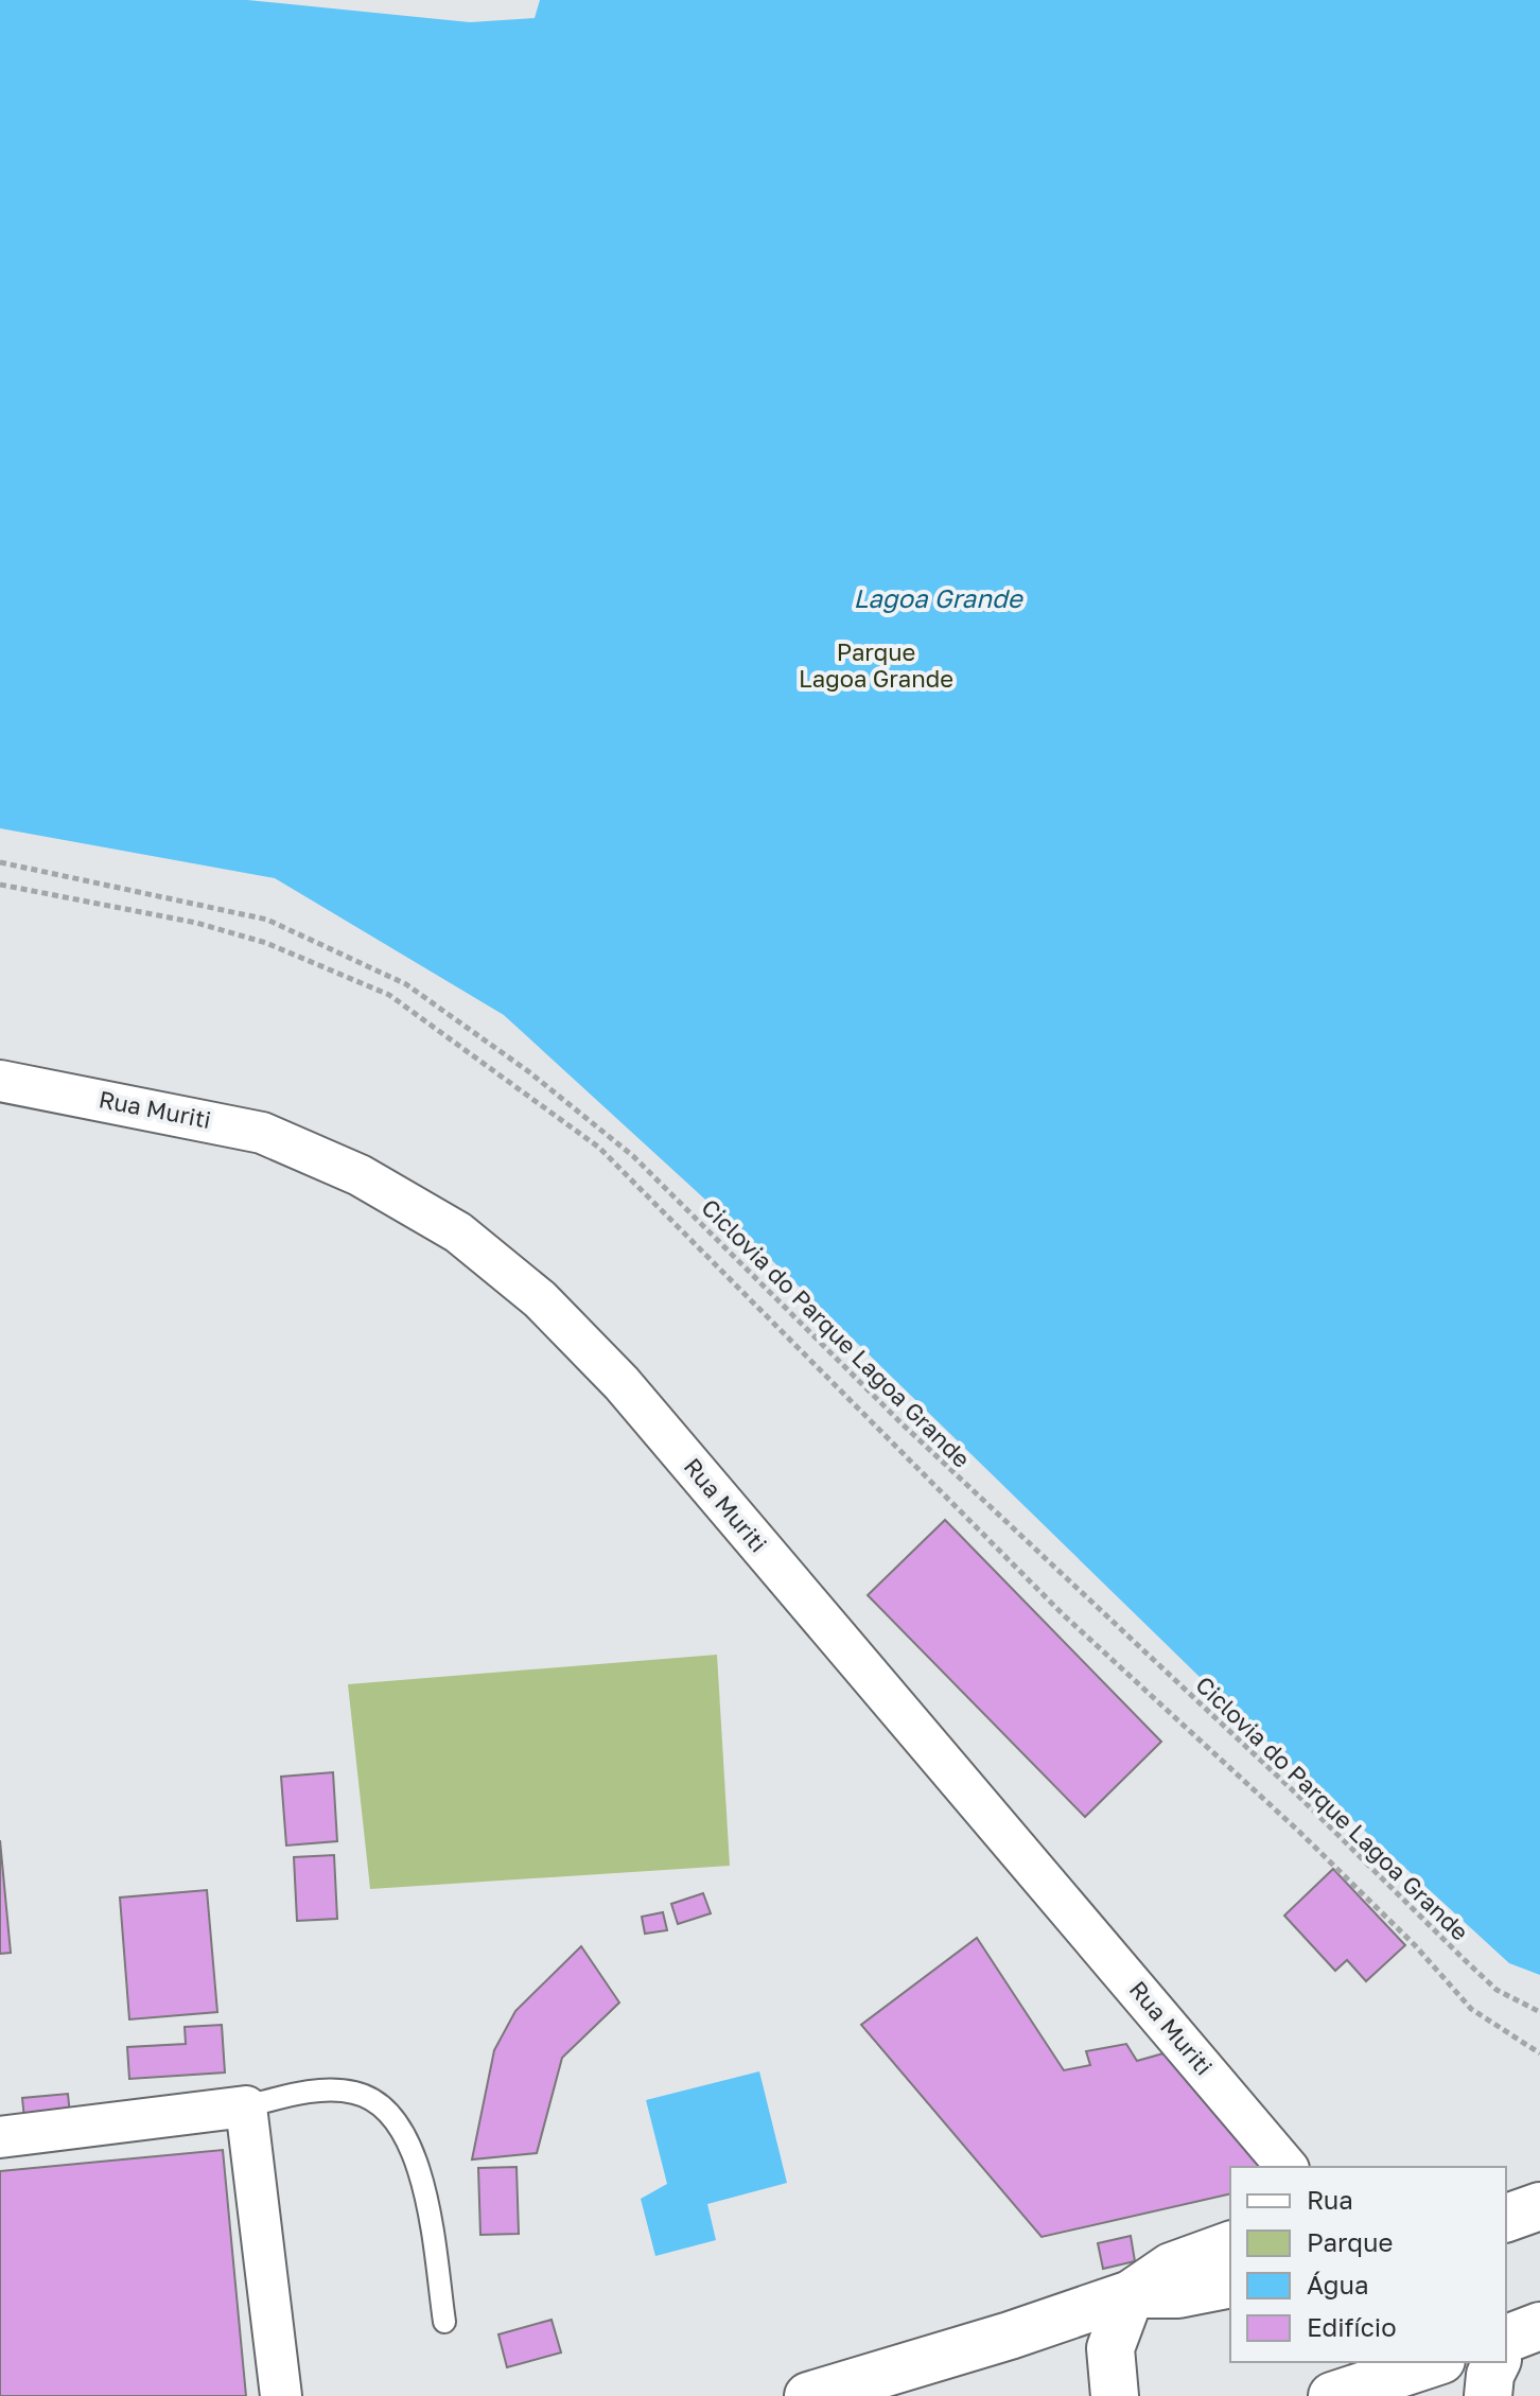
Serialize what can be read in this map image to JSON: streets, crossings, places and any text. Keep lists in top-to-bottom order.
{
  "streets": {
    "street": ["Rua Muriti"],
    "path": ["Ciclovia do Parque Lagoa Grande"]
  },
  "water": ["Lagoa Grande"],
  "parks": ["Parque Lagoa Grande"],
  "legend": [
    "Rua",
    "Parque",
    "Água",
    "Edifício"
  ]
}
